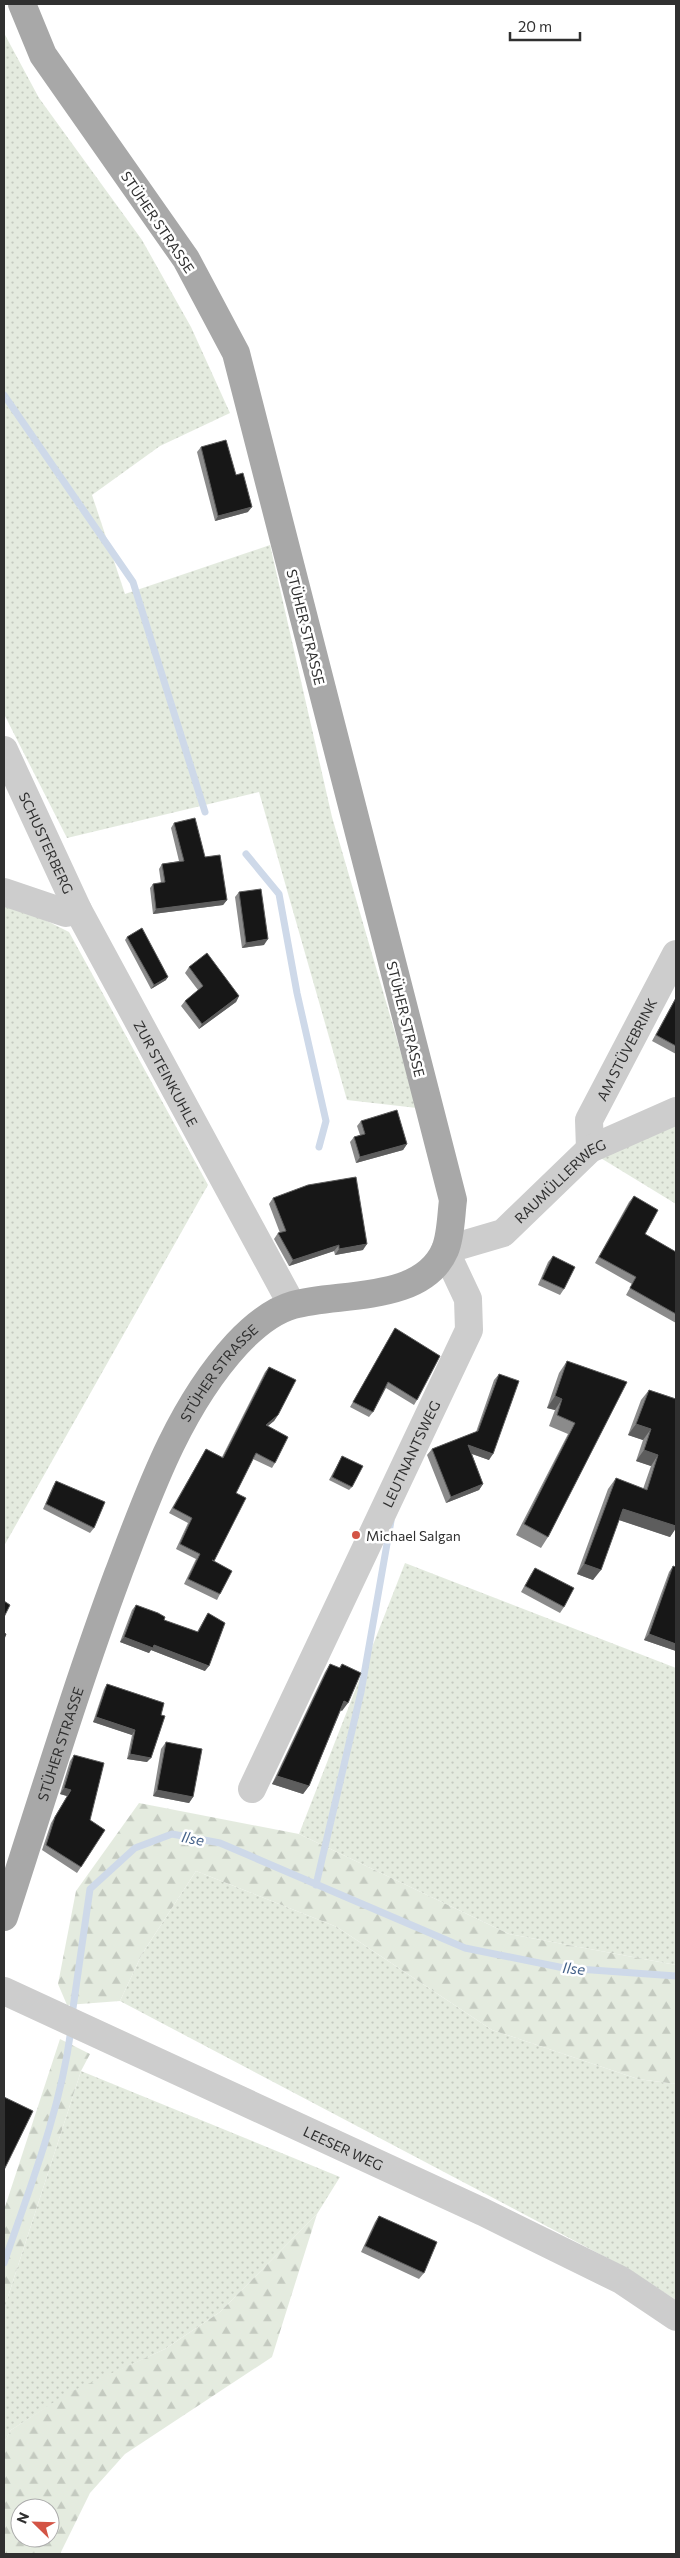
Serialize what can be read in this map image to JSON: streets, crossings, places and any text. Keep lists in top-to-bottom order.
{
  "streets": {
    "main road": ["STÜHER STRASSE"],
    "street": [
      "SCHUSTERBERG",
      "AM STÜVEBRINK",
      "ZUR STEINKUHLE",
      "RAUMÜLLERWEG",
      "LEUTNANTSWEG",
      "LEESER WEG"
    ]
  },
  "crossings": [
    ["STÜHER STRASSE", "ZUR STEINKUHLE"],
    ["STÜHER STRASSE", "RAUMÜLLERWEG"],
    ["STÜHER STRASSE", "LEUTNANTSWEG"],
    ["SCHUSTERBERG", "ZUR STEINKUHLE"],
    ["AM STÜVEBRINK", "RAUMÜLLERWEG"],
    ["RAUMÜLLERWEG", "LEUTNANTSWEG"]
  ],
  "water": ["Ilse"],
  "places": ["Michael Salgan"],
  "scale_bar": "20 m",
  "north": "top left"
}
